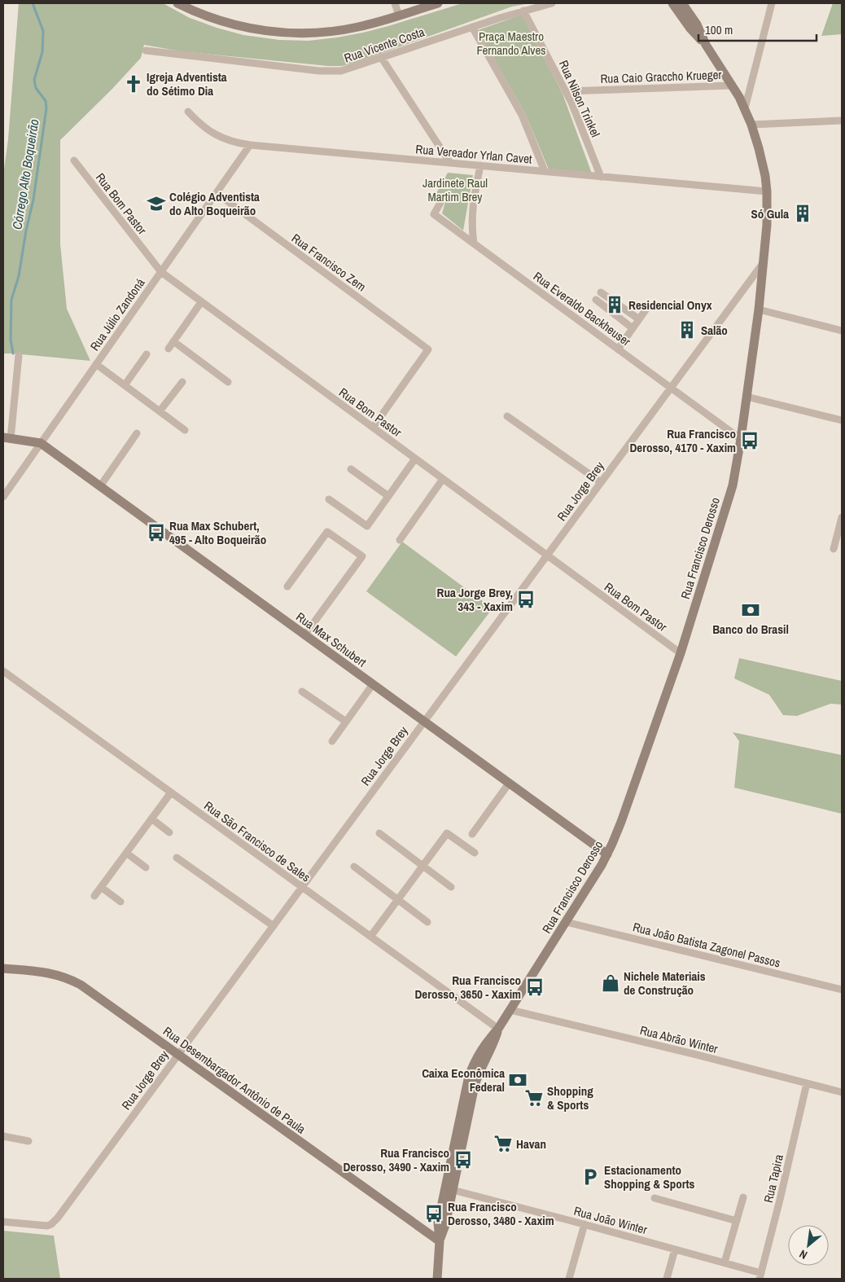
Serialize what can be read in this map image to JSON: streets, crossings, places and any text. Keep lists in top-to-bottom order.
{
  "streets": {
    "main road": ["Rua Francisco Derosso", "Rua Max Schubert", "Rua Desembargador Antônio de Paula"],
    "street": [
      "Rua Vicente Costa",
      "Rua Caio Graccho Krueger",
      "Rua Nilson Trinkel",
      "Rua Vereador Yrlan Cavet",
      "Rua Bom Pastor",
      "Rua Francisco Zem",
      "Rua Everaldo Backheuser",
      "Rua Júlio Zandoná",
      "Rua Jorge Brey",
      "Rua São Francisco de Sales",
      "Rua João Batista Zagonel Passos",
      "Rua Abrão Winter",
      "Rua Tapira",
      "Rua João Winter"
    ]
  },
  "crossings": [
    ["Rua Vicente Costa", "Rua Nilson Trinkel"],
    ["Rua Caio Graccho Krueger", "Rua Nilson Trinkel"],
    ["Rua Caio Graccho Krueger", "Rua Francisco Derosso"],
    ["Rua Nilson Trinkel", "Rua Vereador Yrlan Cavet"],
    ["Rua Vereador Yrlan Cavet", "Rua Júlio Zandoná"],
    ["Rua Vereador Yrlan Cavet", "Rua Francisco Derosso"],
    ["Rua Bom Pastor", "Rua Francisco Zem"],
    ["Rua Bom Pastor", "Rua Júlio Zandoná"],
    ["Rua Bom Pastor", "Rua Jorge Brey"],
    ["Rua Bom Pastor", "Rua Francisco Derosso"],
    ["Rua Francisco Zem", "Rua Júlio Zandoná"],
    ["Rua Everaldo Backheuser", "Rua Jorge Brey"],
    ["Rua Everaldo Backheuser", "Rua Francisco Derosso"],
    ["Rua Júlio Zandoná", "Rua Max Schubert"],
    ["Rua Jorge Brey", "Rua Francisco Derosso"],
    ["Rua Jorge Brey", "Rua Max Schubert"],
    ["Rua Jorge Brey", "Rua São Francisco de Sales"],
    ["Rua Jorge Brey", "Rua Desembargador Antônio de Paula"],
    ["Rua Francisco Derosso", "Rua Max Schubert"],
    ["Rua Francisco Derosso", "Rua São Francisco de Sales"],
    ["Rua Francisco Derosso", "Rua João Batista Zagonel Passos"],
    ["Rua Francisco Derosso", "Rua Abrão Winter"],
    ["Rua Francisco Derosso", "Rua Desembargador Antônio de Paula"],
    ["Rua Francisco Derosso", "Rua João Winter"],
    ["Rua Abrão Winter", "Rua Tapira"],
    ["Rua Tapira", "Rua João Winter"]
  ],
  "water": ["Córrego Alto Boqueirão"],
  "parks": ["Praça Maestro Fernando Alves", "Jardinete Raul Martim Brey"],
  "places": {
    "church": ["Igreja Adventista do Sétimo Dia"],
    "school or university": ["Colégio Adventista do Alto Boqueirão"],
    "building": ["Só Gula", "Residencial Onyx", "Salão"],
    "bus stop": [
      "Rua Francisco Derosso, 4170 - Xaxim",
      "Rua Max Schubert, 495 - Alto Boqueirão",
      "Rua Jorge Brey, 343 - Xaxim",
      "Rua Francisco Derosso, 3650 - Xaxim",
      "Rua Francisco Derosso, 3490 - Xaxim",
      "Rua Francisco Derosso, 3480 - Xaxim"
    ],
    "bank": ["Banco do Brasil", "Caixa Econômica Federal"],
    "shop": ["Nichele Materiais de Construção"],
    "supermarket": ["Shopping & Sports", "Havan"],
    "parking": ["Estacionamento Shopping & Sports"]
  },
  "scale_bar": "100 m",
  "north": "bottom left"
}
